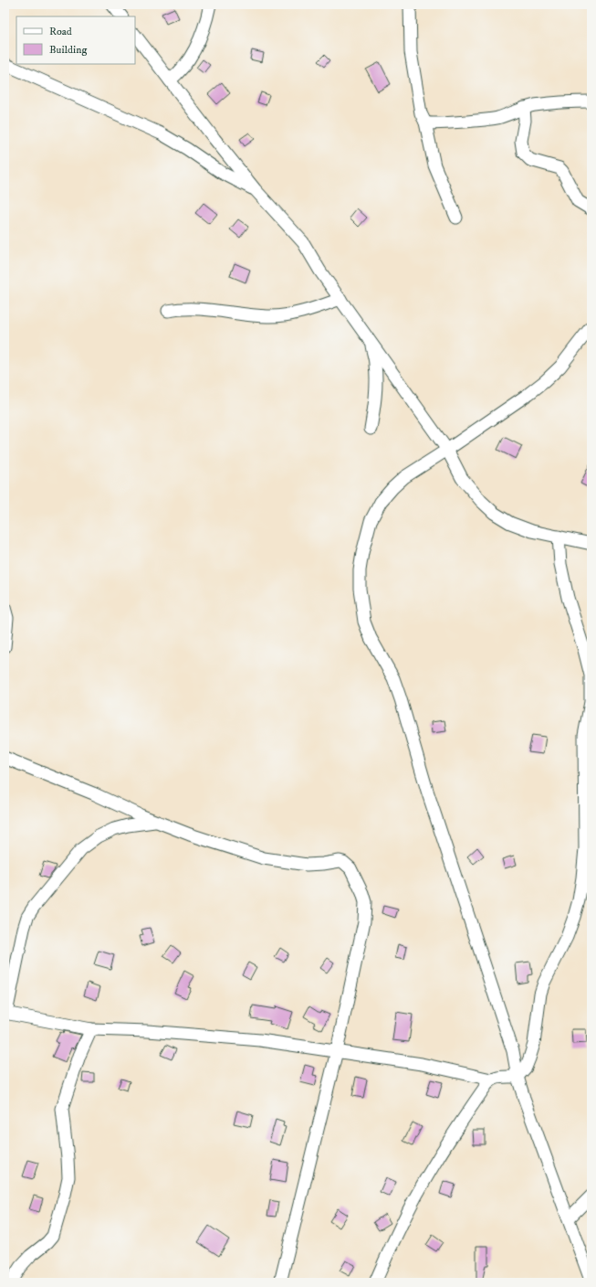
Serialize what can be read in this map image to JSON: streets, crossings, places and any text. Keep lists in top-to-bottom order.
{
  "legend": ["Road", "Building"]
}
